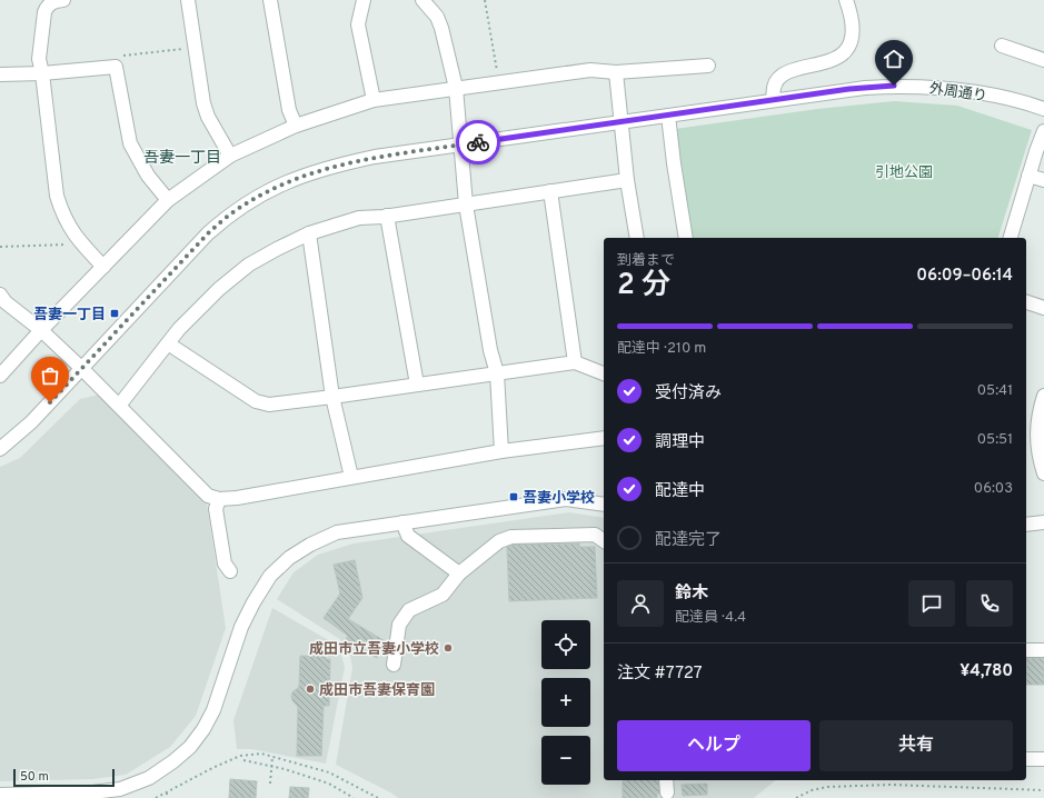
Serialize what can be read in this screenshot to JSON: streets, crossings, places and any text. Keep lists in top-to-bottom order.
{
  "streets": {
    "street": ["外周通り"]
  },
  "districts": ["吾妻一丁目"],
  "parks": ["引地公園"],
  "places": {
    "transit": ["吾妻一丁目", "吾妻小学校"],
    "other": ["成田市立吾妻小学校", "成田市吾妻保育園"]
  },
  "scale_bar": "50 m",
  "page": {
    "heading": ["2 分", "到着まで", "06:09–06:14"],
    "panel": [
      "鈴木",
      "配達員 · 4.4",
      "注文 #7727",
      "¥4,780"
    ],
    "bar": "配達中 · 210 m",
    "list": [
      ["受付済み", "05:41"],
      ["調理中", "05:51"],
      ["配達中", "06:03"],
      "配達完了"
    ],
    "map_buttons": ["+", "−"],
    "buttons": ["ヘルプ", "共有"],
    "scale": "50 m"
  }
}
